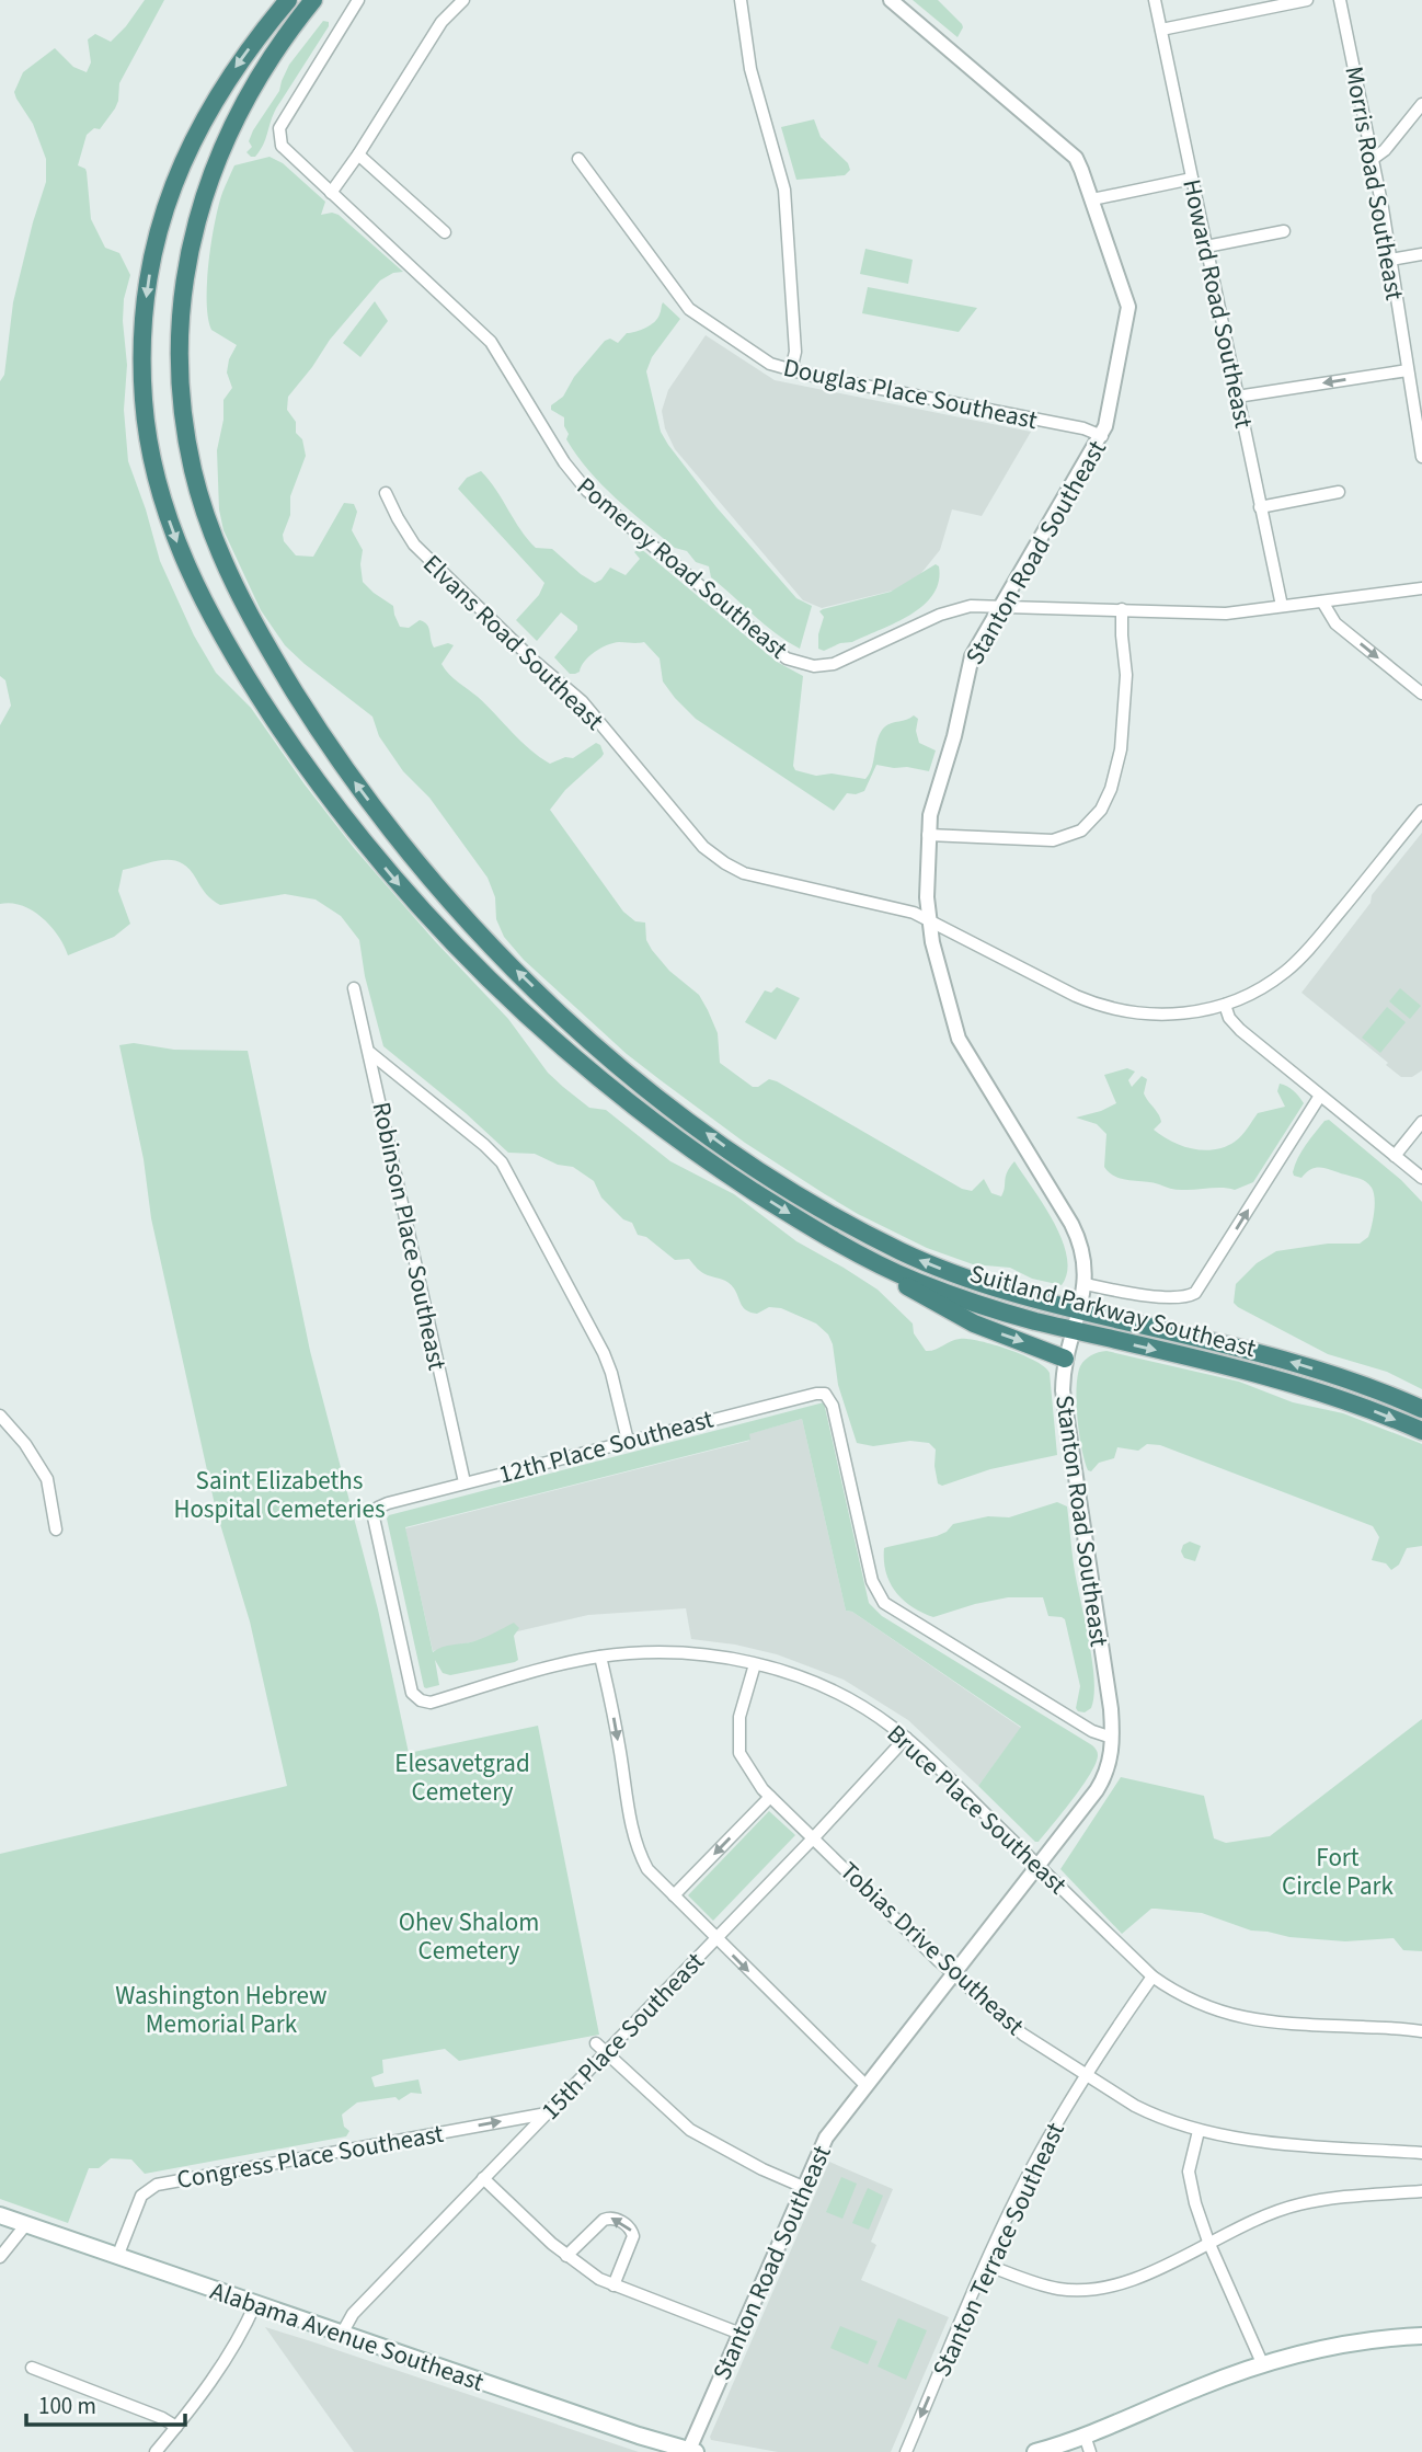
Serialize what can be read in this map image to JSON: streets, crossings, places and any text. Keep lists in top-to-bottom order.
{
  "streets": {
    "highway": ["Suitland Parkway Southeast"],
    "main road": ["Alabama Avenue Southeast"],
    "street": [
      "Morris Road Southeast",
      "Howard Road Southeast",
      "Douglas Place Southeast",
      "Stanton Road Southeast",
      "Pomeroy Road Southeast",
      "Elvans Road Southeast",
      "Robinson Place Southeast",
      "12th Place Southeast",
      "Bruce Place Southeast",
      "Tobias Drive Southeast",
      "15th Place Southeast",
      "Congress Place Southeast",
      "Stanton Terrace Southeast"
    ]
  },
  "crossings": [
    ["Howard Road Southeast", "Pomeroy Road Southeast"],
    ["Douglas Place Southeast", "Stanton Road Southeast"],
    ["Stanton Road Southeast", "Pomeroy Road Southeast"],
    ["Stanton Road Southeast", "Elvans Road Southeast"],
    ["Stanton Road Southeast", "Suitland Parkway Southeast"],
    ["Stanton Road Southeast", "12th Place Southeast"],
    ["Stanton Road Southeast", "Bruce Place Southeast"],
    ["Stanton Road Southeast", "Tobias Drive Southeast"],
    ["Stanton Road Southeast", "Alabama Avenue Southeast"],
    ["Robinson Place Southeast", "12th Place Southeast"],
    ["12th Place Southeast", "Bruce Place Southeast"],
    ["Bruce Place Southeast", "Tobias Drive Southeast"],
    ["Bruce Place Southeast", "15th Place Southeast"],
    ["Bruce Place Southeast", "Stanton Terrace Southeast"],
    ["Tobias Drive Southeast", "15th Place Southeast"],
    ["Tobias Drive Southeast", "Stanton Terrace Southeast"],
    ["15th Place Southeast", "Congress Place Southeast"],
    ["15th Place Southeast", "Alabama Avenue Southeast"],
    ["Congress Place Southeast", "Alabama Avenue Southeast"]
  ],
  "one_way": ["Congress Place Southeast", "Stanton Terrace Southeast"],
  "parks": [
    "Saint Elizabeths Hospital Cemeteries",
    "Elesavetgrad Cemetery",
    "Fort Circle Park",
    "Ohev Shalom Cemetery",
    "Washington Hebrew Memorial Park"
  ],
  "scale_bar": "100 m"
}
